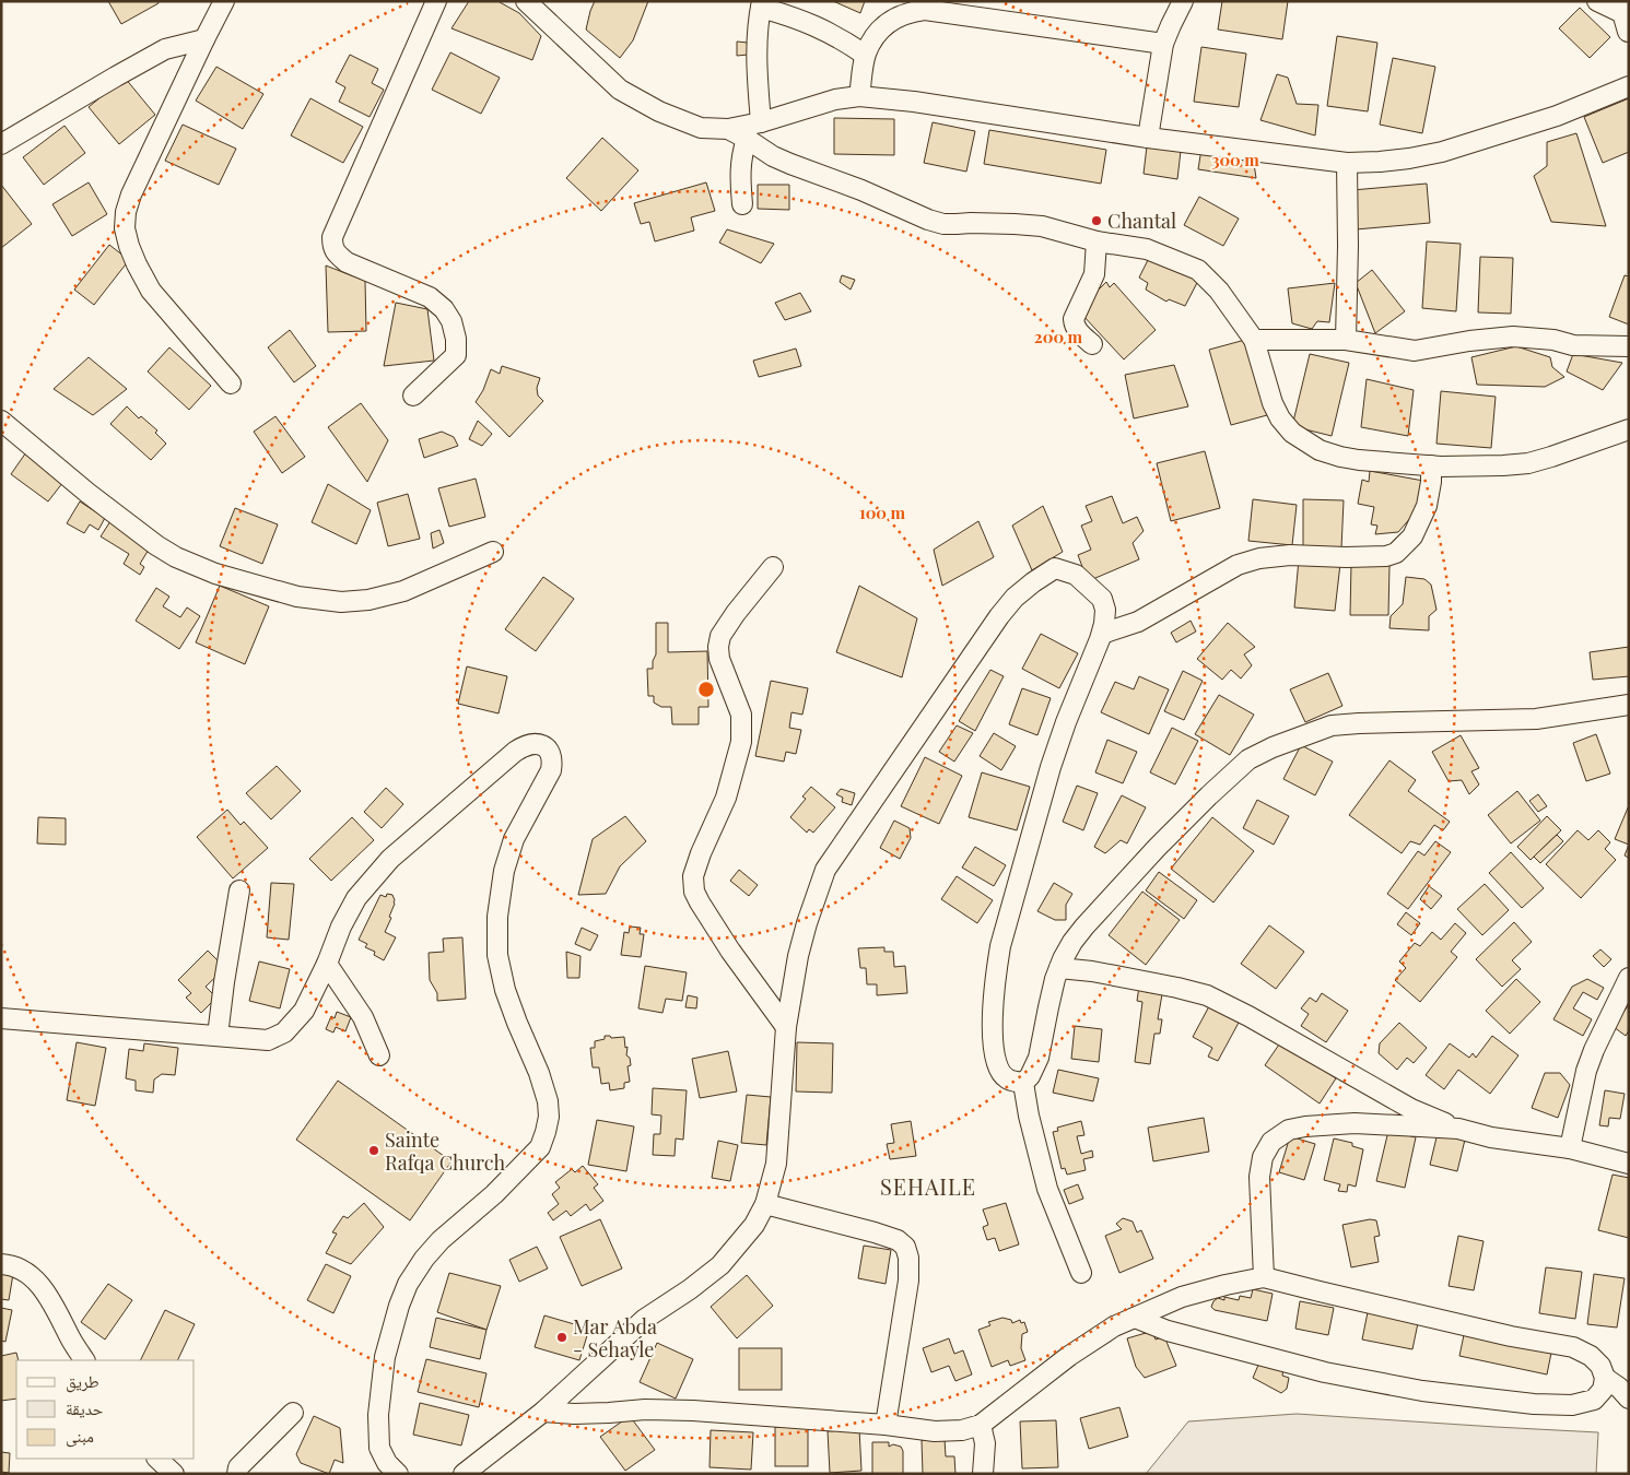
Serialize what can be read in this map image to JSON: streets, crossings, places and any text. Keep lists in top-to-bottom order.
{
  "districts": ["SEHAILE"],
  "places": ["Chantal", "Sainte Rafqa Church", "Mar Abda - Sehayle"],
  "legend": ["طريق", "حديقة", "مبنى"],
  "rings": ["300 m", "200 m", "100 m"]
}
